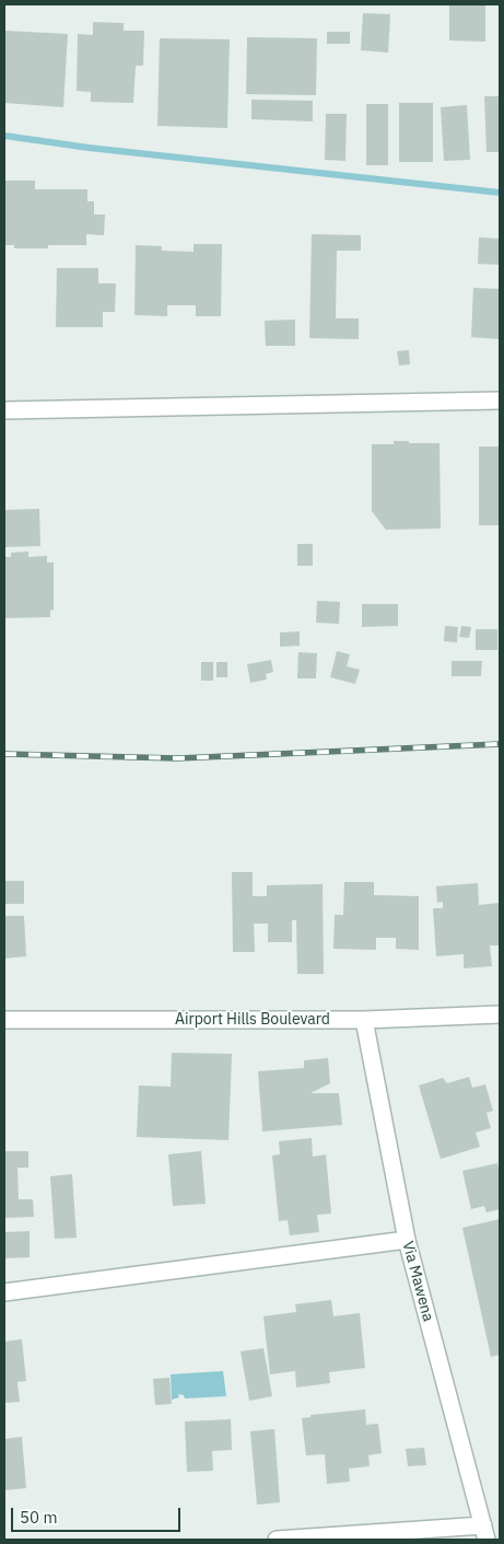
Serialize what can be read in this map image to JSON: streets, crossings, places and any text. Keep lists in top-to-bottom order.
{
  "streets": {
    "street": ["Airport Hills Boulevard", "Via Mawena"]
  },
  "crossings": [
    ["Airport Hills Boulevard", "Via Mawena"]
  ],
  "scale_bar": "50 m"
}
